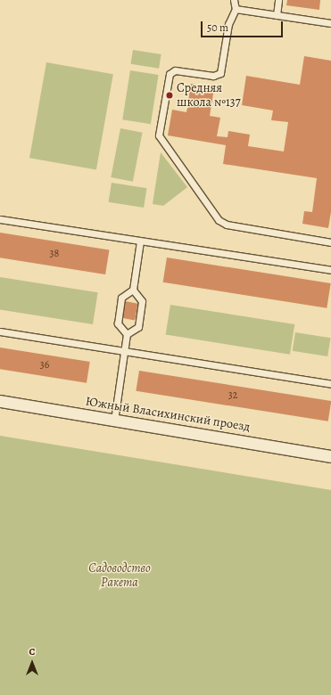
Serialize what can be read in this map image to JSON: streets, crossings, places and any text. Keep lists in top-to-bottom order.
{
  "streets": {
    "street": ["Южный Власихинский проезд"]
  },
  "parks": ["Садоводство Ракета"],
  "places": ["Средняя школа №137"],
  "house_numbers": ["38", "36", "32"],
  "scale_bar": "50 m",
  "north": "top"
}
